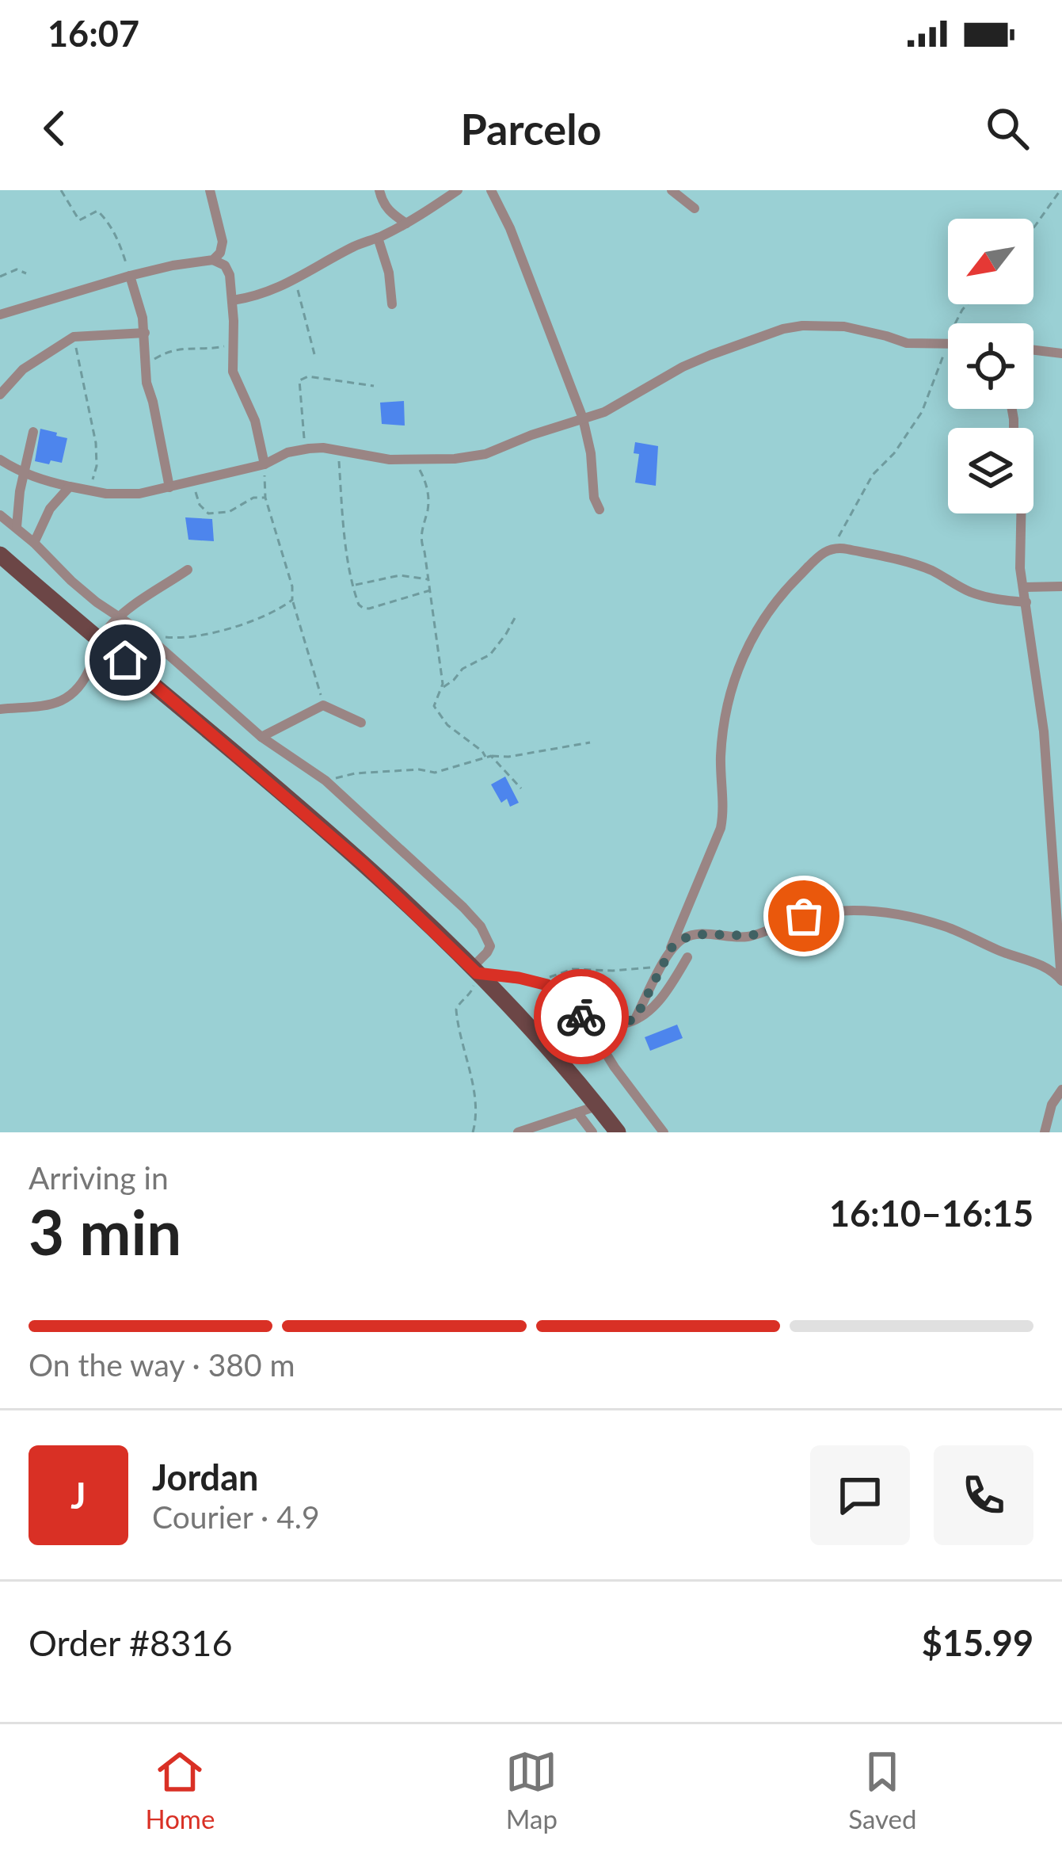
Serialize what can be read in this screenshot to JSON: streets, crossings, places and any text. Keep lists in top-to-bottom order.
{
  "north": "bottom left",
  "page": {
    "status": "16:07",
    "header": "Parcelo",
    "heading": ["3 min", "Arriving in", "16:10–16:15"],
    "panel": [
      "Jordan",
      "Courier · 4.9",
      "Order #8316",
      "$15.99"
    ],
    "bar": "On the way · 380 m",
    "round": "J",
    "tabs": ["Home", "Map", "Saved"]
  }
}
